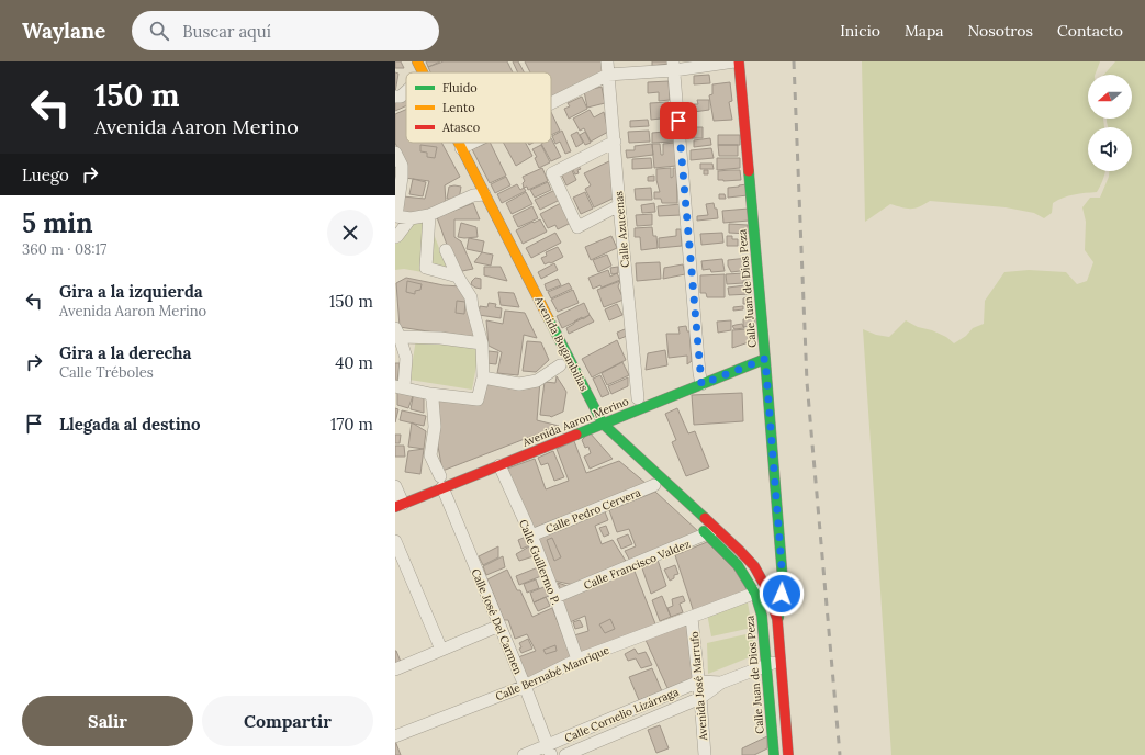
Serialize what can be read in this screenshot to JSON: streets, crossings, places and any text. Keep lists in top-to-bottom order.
{
  "streets": {
    "main road": ["Calle Juan de Dios Peza", "Avenida Bugambilias", "Avenida Aaron Merino"],
    "street": [
      "Calle Azucenas",
      "Calle Pedro Cervera",
      "Calle Guillermo P.",
      "Calle Francisco Valdez",
      "Calle José Del Carmen",
      "Calle Bernabé Manrique",
      "Avenida José Marrufo",
      "Calle Cornelio Lizárraga"
    ]
  },
  "crossings": [
    ["Calle Juan de Dios Peza", "Avenida Bugambilias"],
    ["Calle Juan de Dios Peza", "Avenida Aaron Merino"],
    ["Calle Juan de Dios Peza", "Calle Bernabé Manrique"],
    ["Calle Juan de Dios Peza", "Calle Cornelio Lizárraga"],
    ["Avenida Bugambilias", "Avenida Aaron Merino"],
    ["Avenida Bugambilias", "Calle Pedro Cervera"],
    ["Avenida Bugambilias", "Calle Francisco Valdez"],
    ["Avenida Bugambilias", "Calle Bernabé Manrique"],
    ["Avenida Aaron Merino", "Calle Guillermo P."],
    ["Avenida Aaron Merino", "Calle José Del Carmen"],
    ["Calle Pedro Cervera", "Calle Guillermo P."],
    ["Calle Guillermo P.", "Calle Francisco Valdez"],
    ["Calle Guillermo P.", "Calle Bernabé Manrique"],
    ["Calle José Del Carmen", "Calle Bernabé Manrique"],
    ["Calle José Del Carmen", "Calle Cornelio Lizárraga"],
    ["Calle Bernabé Manrique", "Avenida José Marrufo"],
    ["Avenida José Marrufo", "Calle Cornelio Lizárraga"]
  ],
  "legend": ["Fluido", "Lento", "Atasco"],
  "north": "left",
  "page": {
    "header": "Waylane",
    "search": "Buscar aquí",
    "nav": [
      "Inicio",
      "Mapa",
      "Nosotros",
      "Contacto"
    ],
    "turn": ["150 m", "Avenida Aaron Merino"],
    "then": "Luego",
    "heading": ["5 min", "360 m · 08:17"],
    "list": [
      {
        "name": "Gira a la izquierda",
        "note": "Avenida Aaron Merino",
        "value": "150 m"
      },
      {
        "name": "Gira a la derecha",
        "note": "Calle Tréboles",
        "value": "40 m"
      },
      {
        "name": "Llegada al destino",
        "value": "170 m"
      }
    ],
    "buttons": ["Salir", "Compartir"]
  }
}
